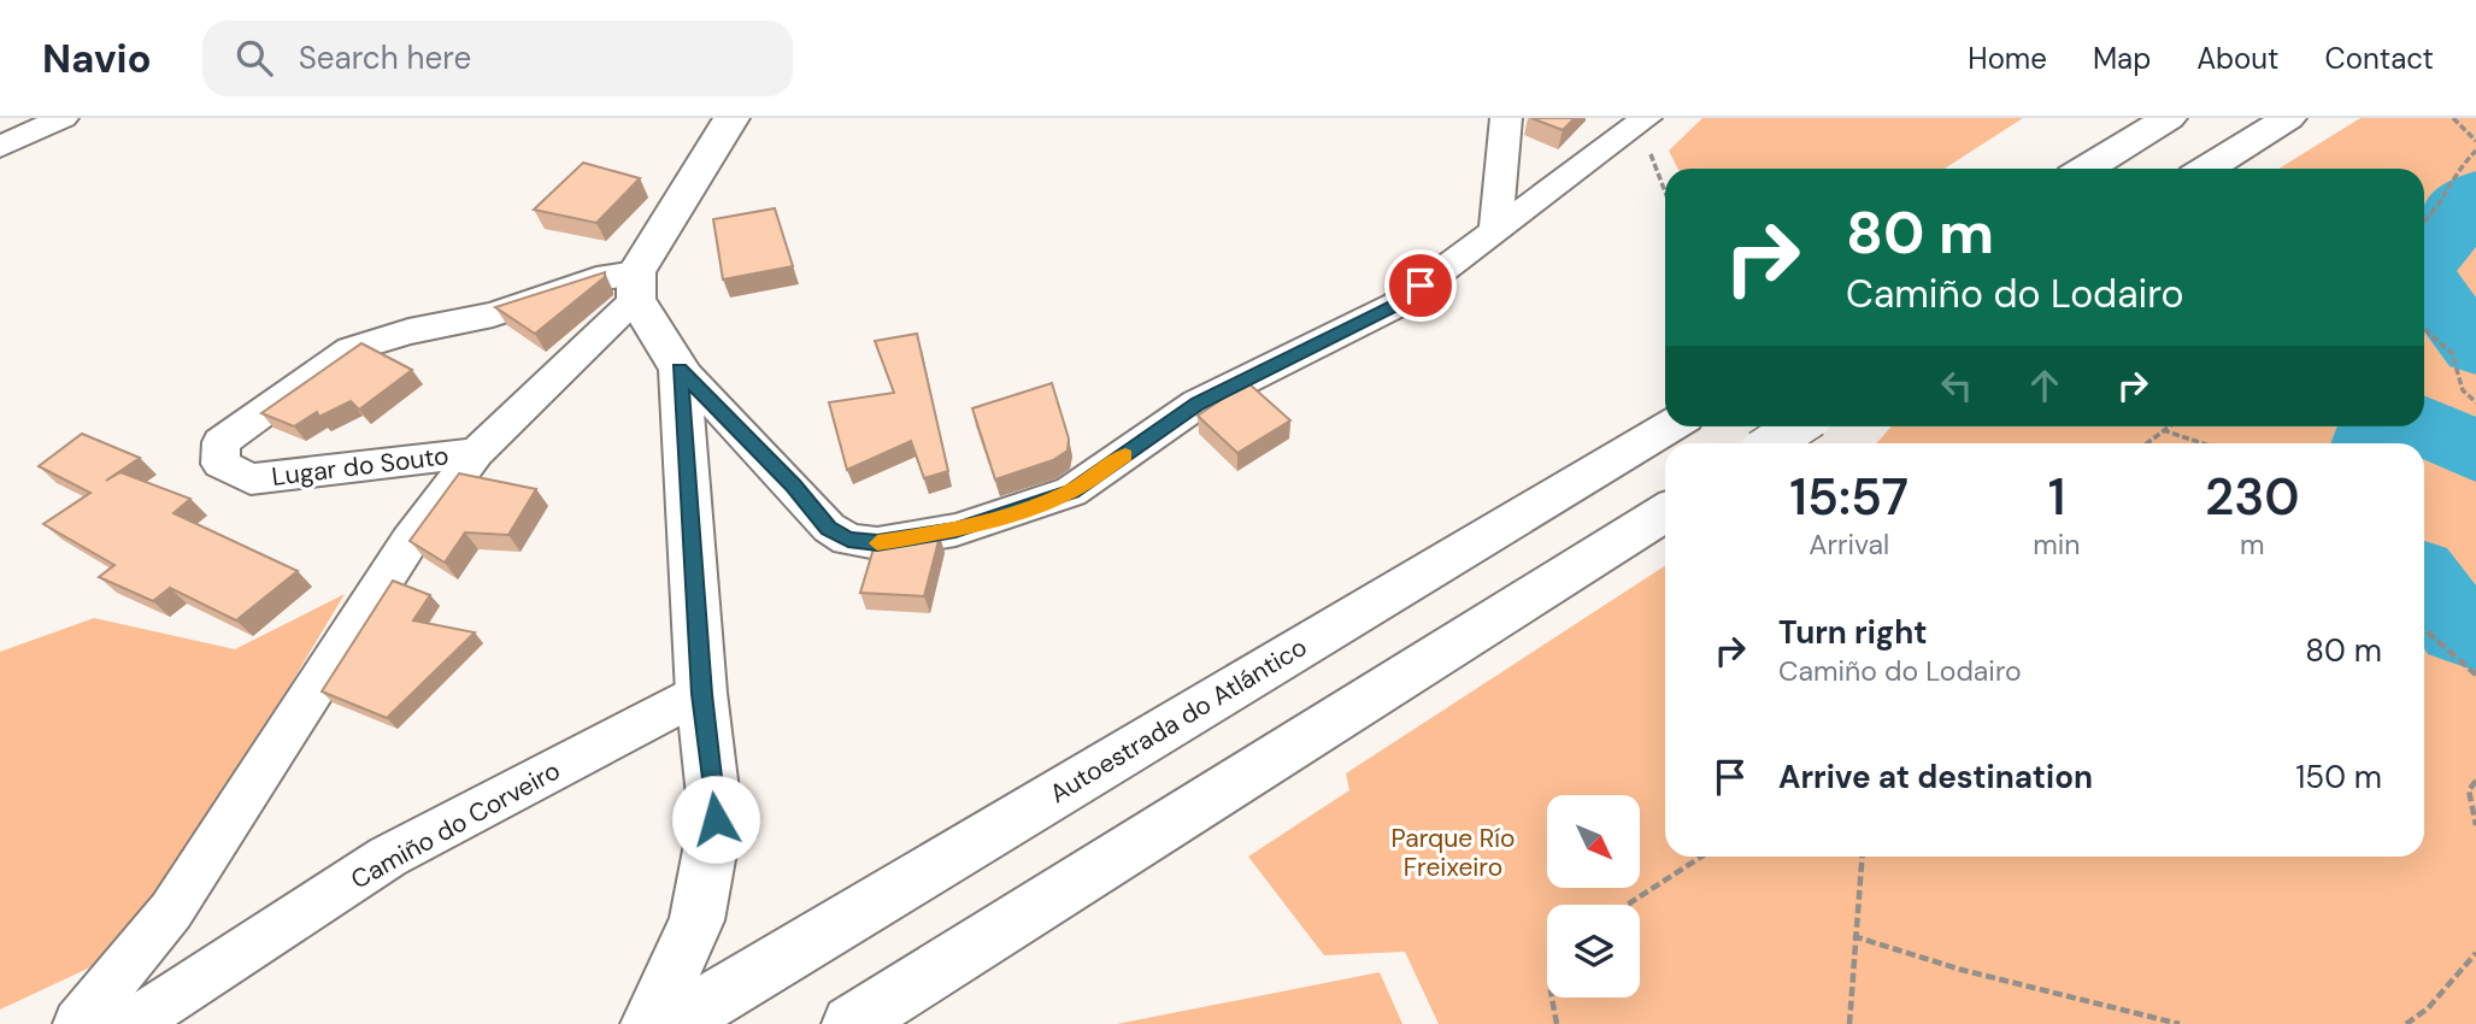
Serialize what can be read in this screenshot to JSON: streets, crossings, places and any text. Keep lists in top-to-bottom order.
{
  "streets": {
    "main road": ["Autoestrada do Atlántico"],
    "street": ["Lugar do Souto", "Camiño do Corveiro"]
  },
  "parks": ["Parque Río Freixeiro"],
  "north": "bottom right",
  "page": {
    "header": "Navio",
    "search": "Search here",
    "nav": [
      "Home",
      "Map",
      "About",
      "Contact"
    ],
    "turn": ["80 m", "Camiño do Lodairo"],
    "eta": [
      "15:57",
      "Arrival",
      "1",
      "min",
      "230",
      "m"
    ],
    "list": [
      {
        "name": "Turn right",
        "note": "Camiño do Lodairo",
        "value": "80 m"
      },
      {
        "name": "Arrive at destination",
        "value": "150 m"
      }
    ]
  }
}
